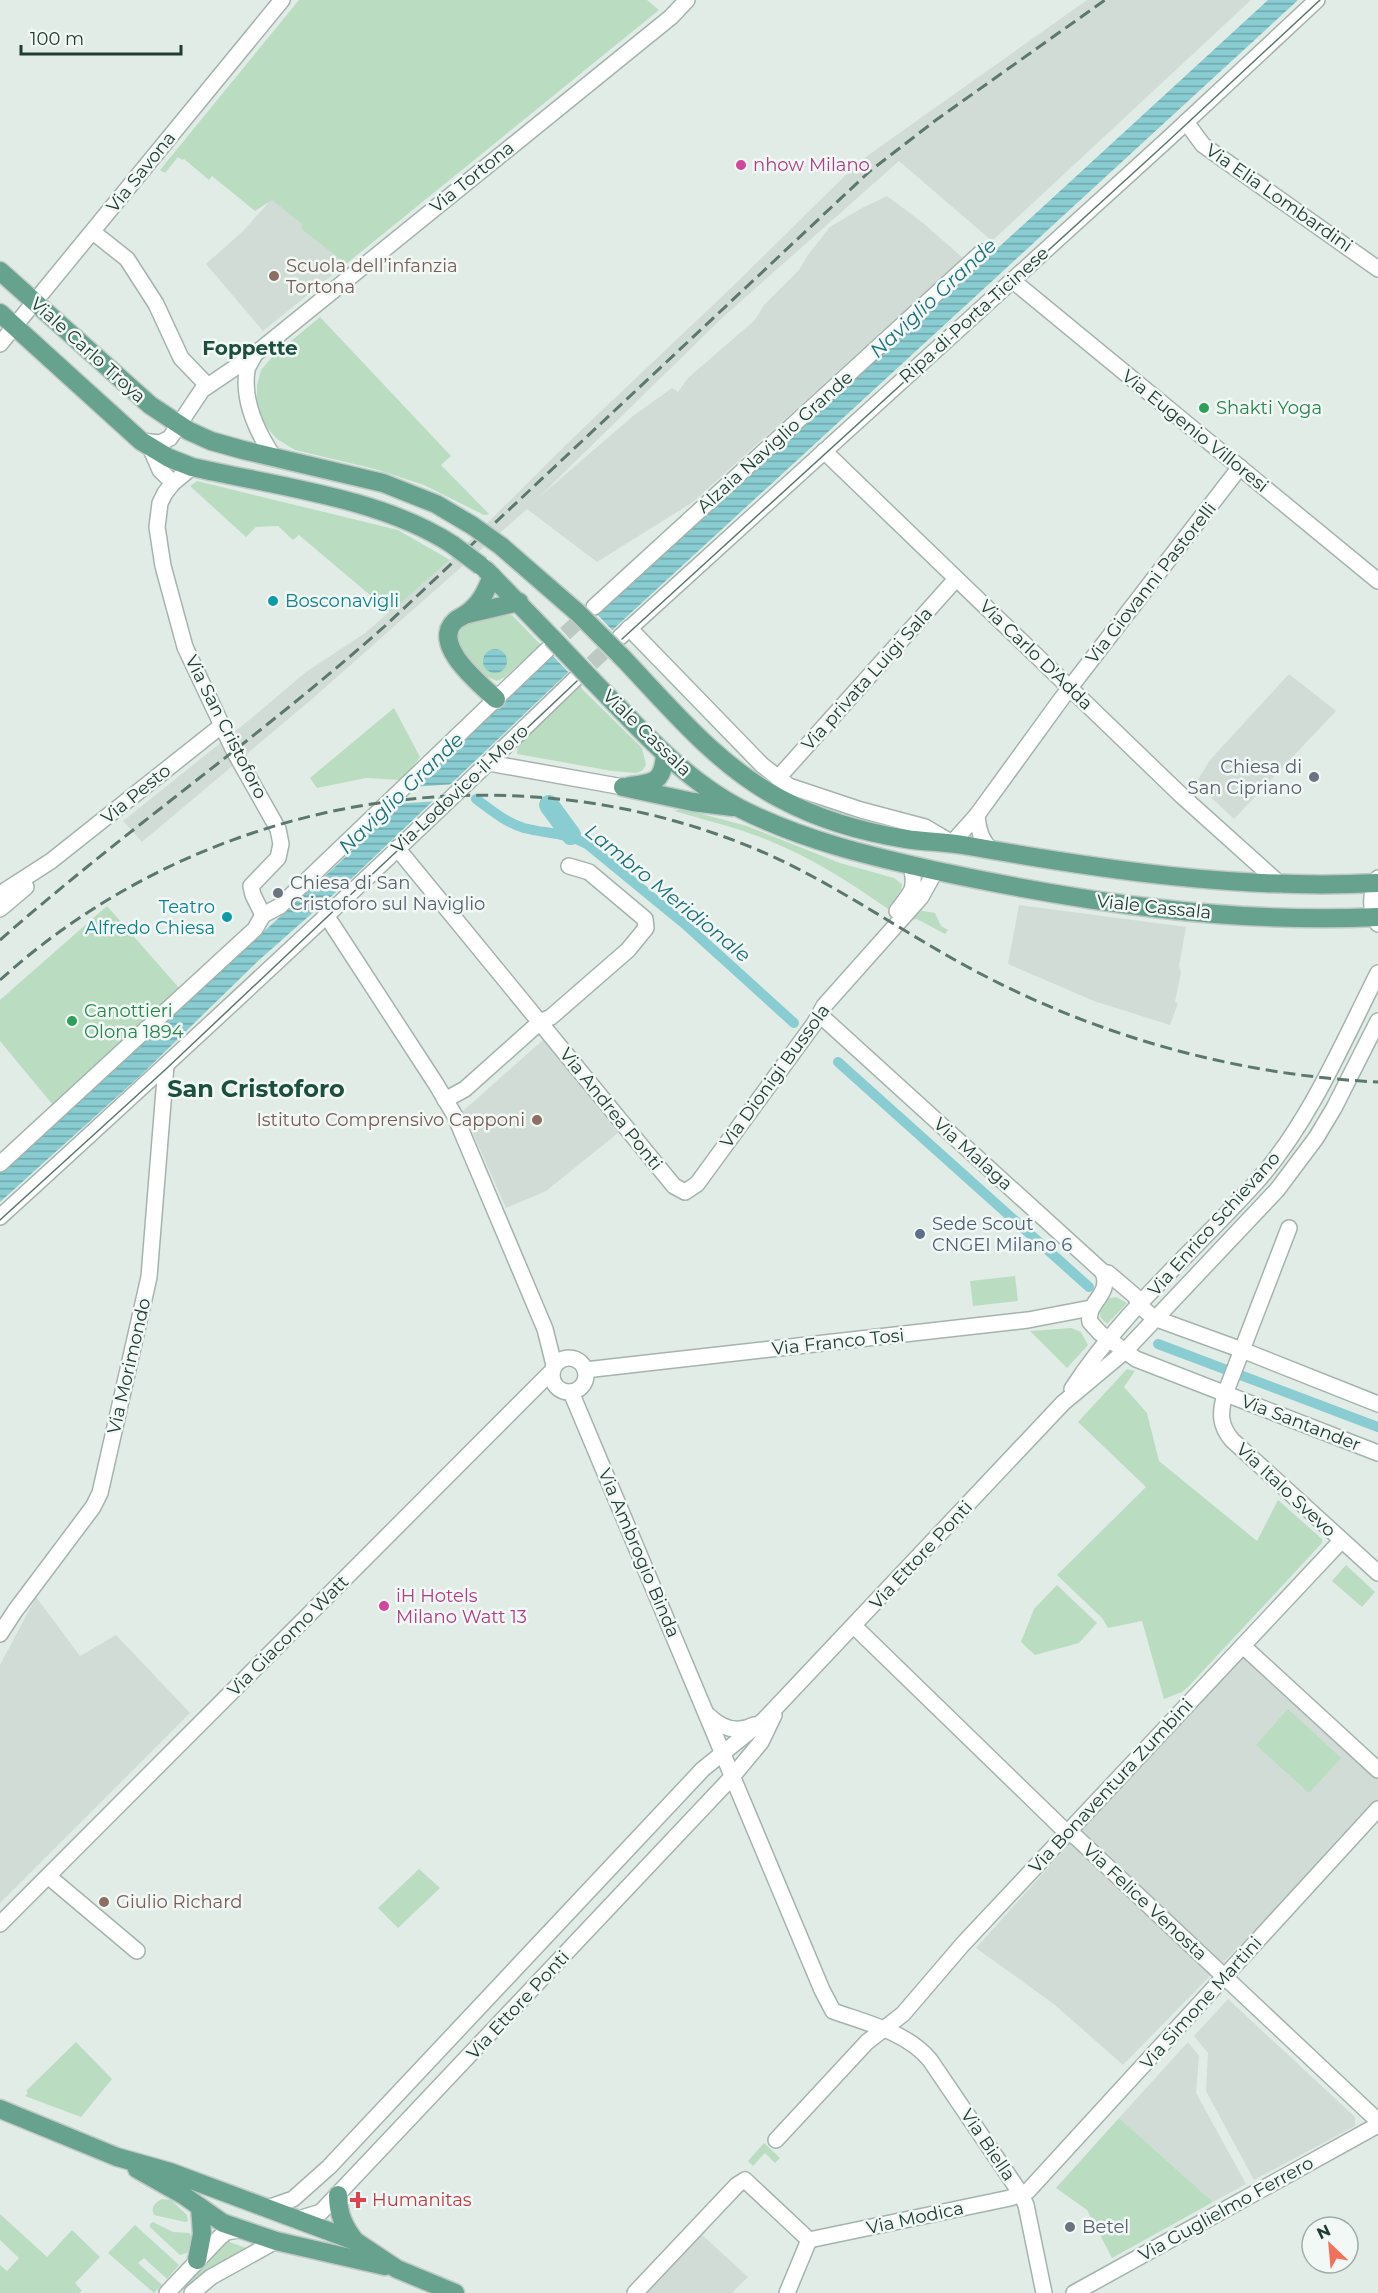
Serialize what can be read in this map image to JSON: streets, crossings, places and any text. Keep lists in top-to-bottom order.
{
  "streets": {
    "main road": ["Viale Carlo Troya", "Viale Cassala"],
    "street": [
      "Via Savona",
      "Via Tortona",
      "Via Elia Lombardini",
      "Ripa di Porta Ticinese",
      "Via Eugenio Villoresi",
      "Alzaia Naviglio Grande",
      "Via Giovanni Pastorelli",
      "Via Carlo D'Adda",
      "Via privata Luigi Sala",
      "Via San Cristoforo",
      "Via Lodovico il Moro",
      "Via Pesto",
      "Via Dionigi Bussola",
      "Via Andrea Ponti",
      "Via Malaga",
      "Via Enrico Schievano",
      "Via Franco Tosi",
      "Via Morimondo",
      "Via Santander",
      "Via Italo Svevo",
      "Via Ambrogio Binda",
      "Via Ettore Ponti",
      "Via Giacomo Watt",
      "Via Bonaventura Zumbini",
      "Via Felice Venosta",
      "Via Simone Martini",
      "Via Biella",
      "Via Guglielmo Ferrero",
      "Via Modica"
    ]
  },
  "crossings": [
    ["Via Savona", "Viale Carlo Troya"],
    ["Via Tortona", "Viale Carlo Troya"],
    ["Via Elia Lombardini", "Ripa di Porta Ticinese"],
    ["Ripa di Porta Ticinese", "Viale Carlo Troya"],
    ["Ripa di Porta Ticinese", "Via Eugenio Villoresi"],
    ["Ripa di Porta Ticinese", "Via Carlo D'Adda"],
    ["Ripa di Porta Ticinese", "Viale Cassala"],
    ["Viale Carlo Troya", "Via San Cristoforo"],
    ["Viale Carlo Troya", "Viale Cassala"],
    ["Via Eugenio Villoresi", "Via Giovanni Pastorelli"],
    ["Via Giovanni Pastorelli", "Via Carlo D'Adda"],
    ["Via Giovanni Pastorelli", "Viale Cassala"],
    ["Via Carlo D'Adda", "Via privata Luigi Sala"],
    ["Via Carlo D'Adda", "Viale Cassala"],
    ["Via privata Luigi Sala", "Viale Cassala"],
    ["Via San Cristoforo", "Via Pesto"],
    ["Viale Cassala", "Via Lodovico il Moro"],
    ["Viale Cassala", "Via Dionigi Bussola"],
    ["Via Lodovico il Moro", "Via Andrea Ponti"],
    ["Via Lodovico il Moro", "Via Morimondo"],
    ["Via Dionigi Bussola", "Via Andrea Ponti"],
    ["Via Dionigi Bussola", "Via Malaga"],
    ["Via Malaga", "Via Enrico Schievano"],
    ["Via Enrico Schievano", "Via Santander"],
    ["Via Enrico Schievano", "Via Ettore Ponti"],
    ["Via Franco Tosi", "Via Santander"],
    ["Via Franco Tosi", "Via Ambrogio Binda"],
    ["Via Franco Tosi", "Via Giacomo Watt"],
    ["Via Santander", "Via Italo Svevo"],
    ["Via Santander", "Via Ettore Ponti"],
    ["Via Italo Svevo", "Via Bonaventura Zumbini"],
    ["Via Ambrogio Binda", "Via Ettore Ponti"],
    ["Via Ambrogio Binda", "Via Giacomo Watt"],
    ["Via Ambrogio Binda", "Via Bonaventura Zumbini"],
    ["Via Ambrogio Binda", "Via Biella"],
    ["Via Ettore Ponti", "Via Felice Venosta"],
    ["Via Bonaventura Zumbini", "Via Felice Venosta"],
    ["Via Bonaventura Zumbini", "Via Biella"],
    ["Via Felice Venosta", "Via Simone Martini"],
    ["Via Felice Venosta", "Via Guglielmo Ferrero"],
    ["Via Simone Martini", "Via Biella"],
    ["Via Simone Martini", "Via Modica"],
    ["Via Biella", "Via Modica"]
  ],
  "districts": ["Foppette", "San Cristoforo"],
  "water": ["Naviglio Grande", "Lambro Meridionale"],
  "places": {
    "other": [
      "nhow Milano",
      "Scuola dell’infanzia Tortona",
      "Shakti Yoga",
      "Bosconavigli",
      "Chiesa di San Cipriano",
      "Chiesa di San Cristoforo sul Naviglio",
      "Teatro Alfredo Chiesa",
      "Canottieri Olona 1894",
      "Istituto Comprensivo Capponi",
      "Sede Scout CNGEI Milano 6",
      "iH Hotels Milano Watt 13",
      "Giulio Richard",
      "Betel"
    ],
    "health": ["Humanitas"]
  },
  "scale_bar": "100 m",
  "north": "top left"
}
